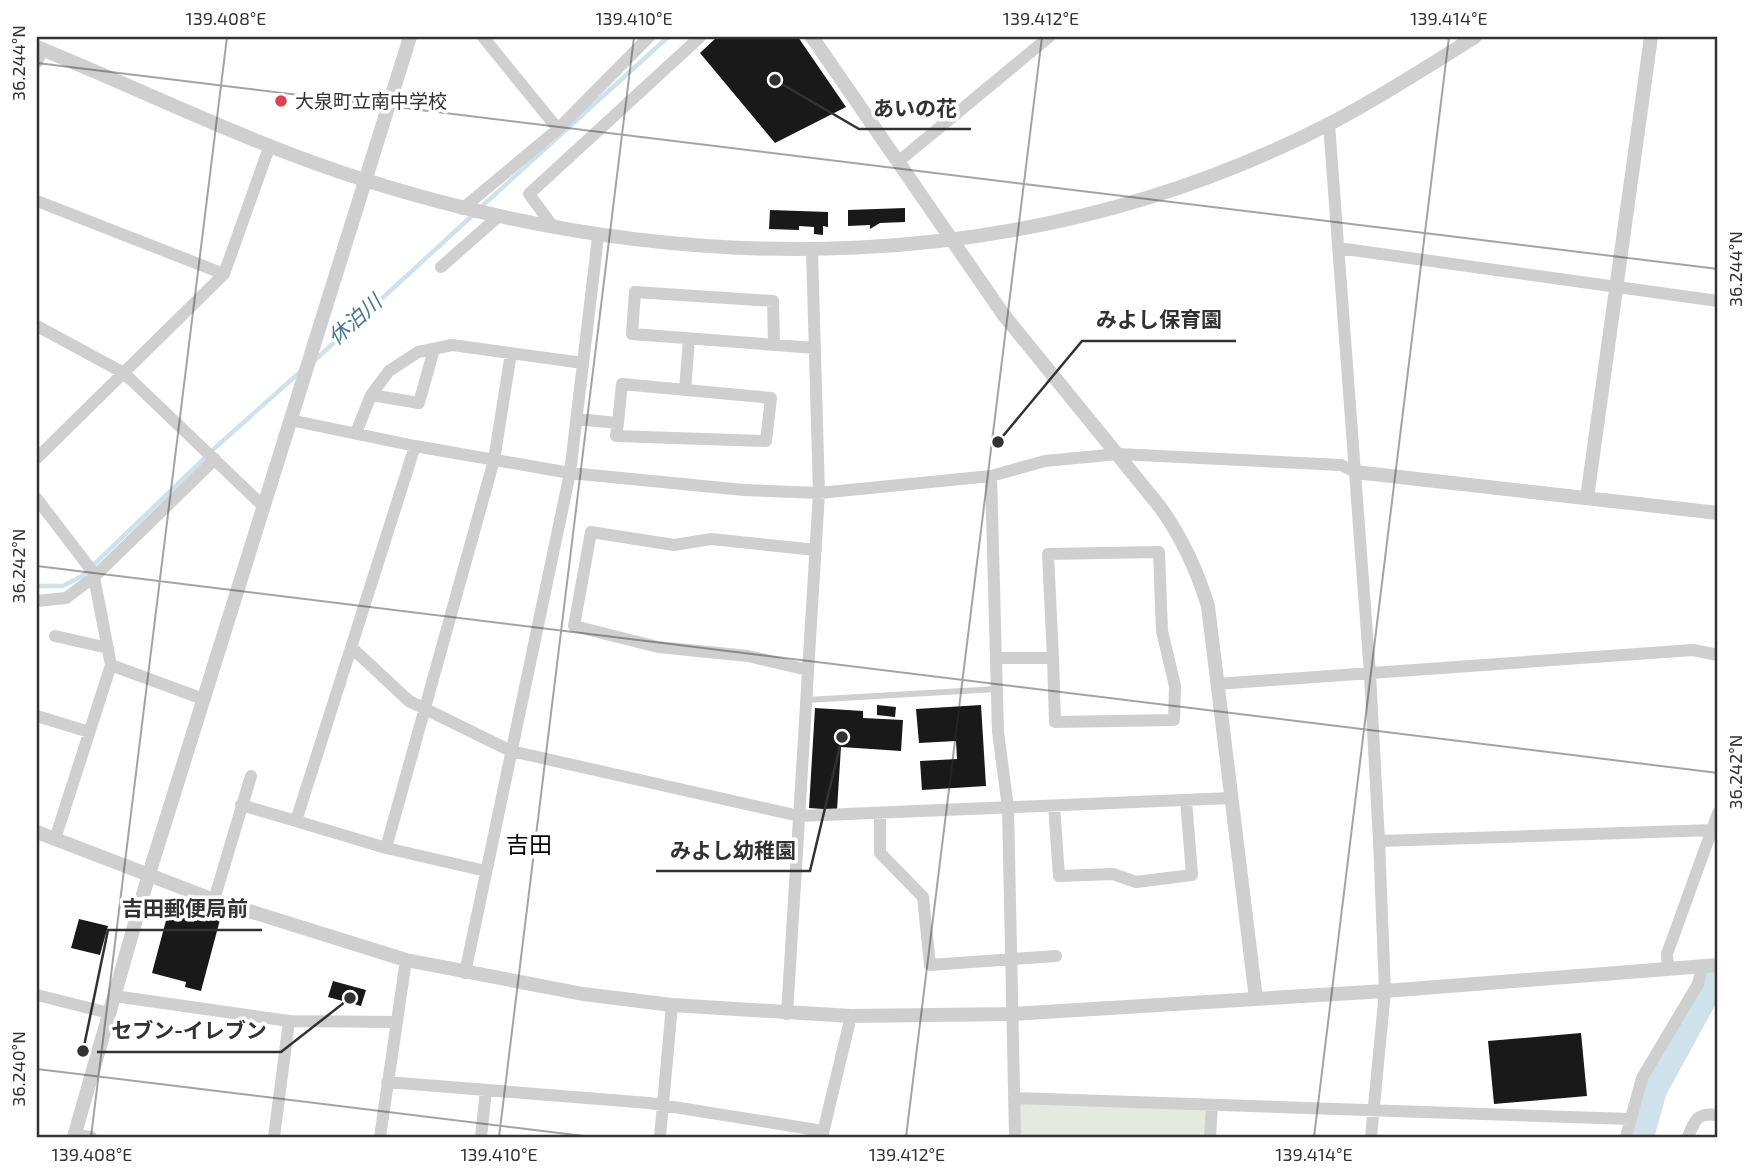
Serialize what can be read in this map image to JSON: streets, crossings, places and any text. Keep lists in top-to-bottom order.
{
  "districts": ["吉田"],
  "water": ["休泊川"],
  "places": [
    "あいの花",
    "大泉町立南中学校",
    "みよし保育園",
    "みよし幼稚園",
    "セブン-イレブン",
    "吉田郵便局前"
  ],
  "coordinates": [
    "139.408°E",
    "139.410°E",
    "139.412°E",
    "139.414°E",
    "36.244°N",
    "36.242°N",
    "36.240°N"
  ]
}
